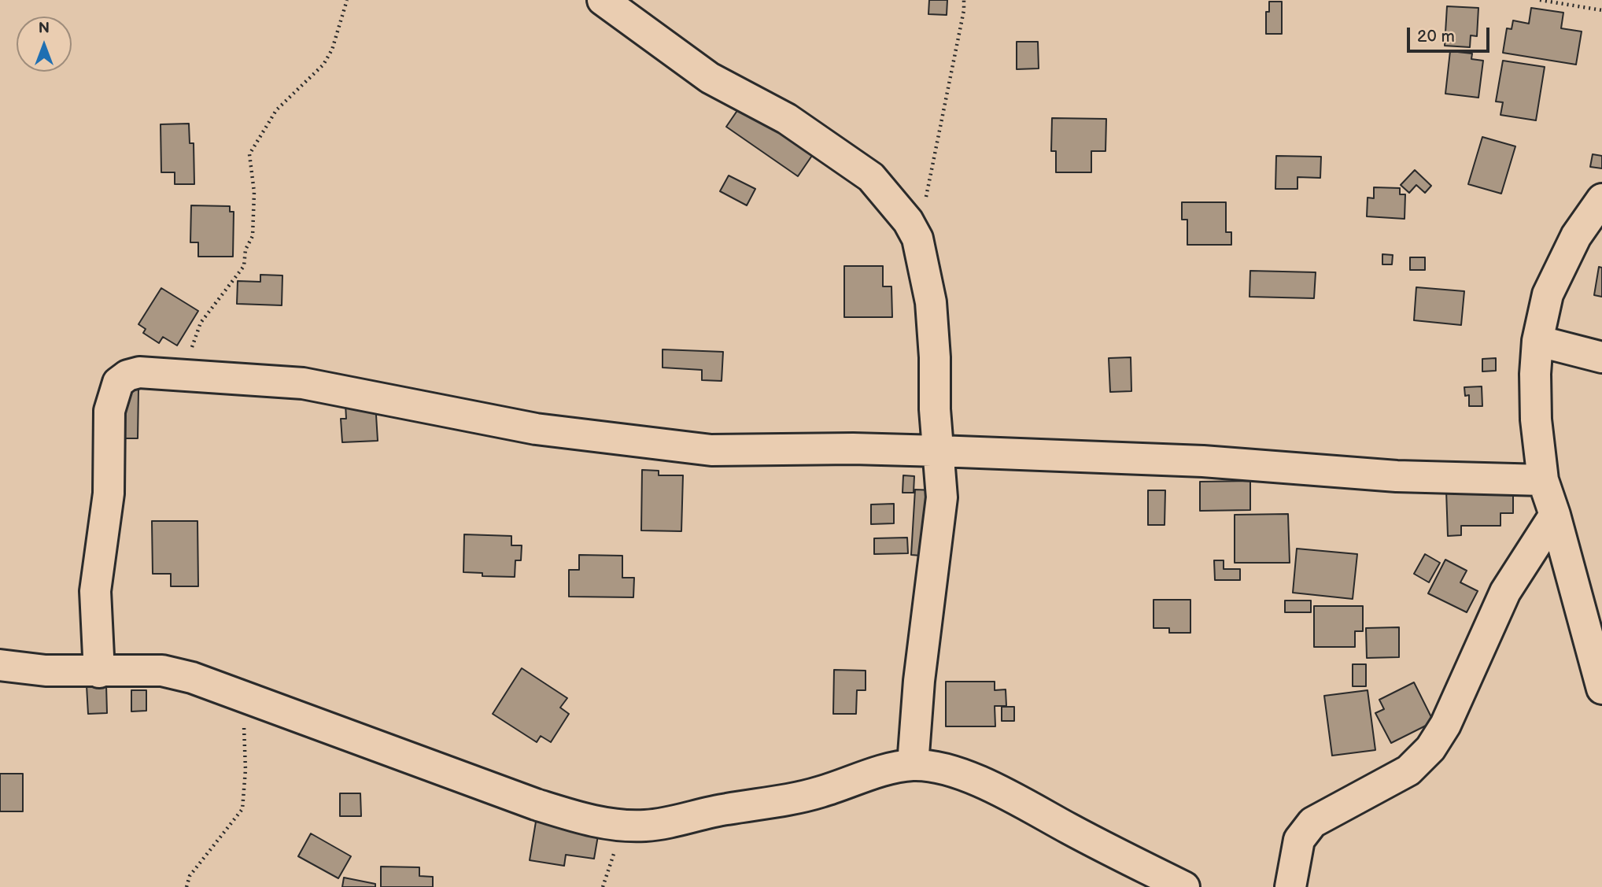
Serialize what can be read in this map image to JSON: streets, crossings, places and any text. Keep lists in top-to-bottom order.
{
  "scale_bar": "20 m",
  "north": "top"
}
